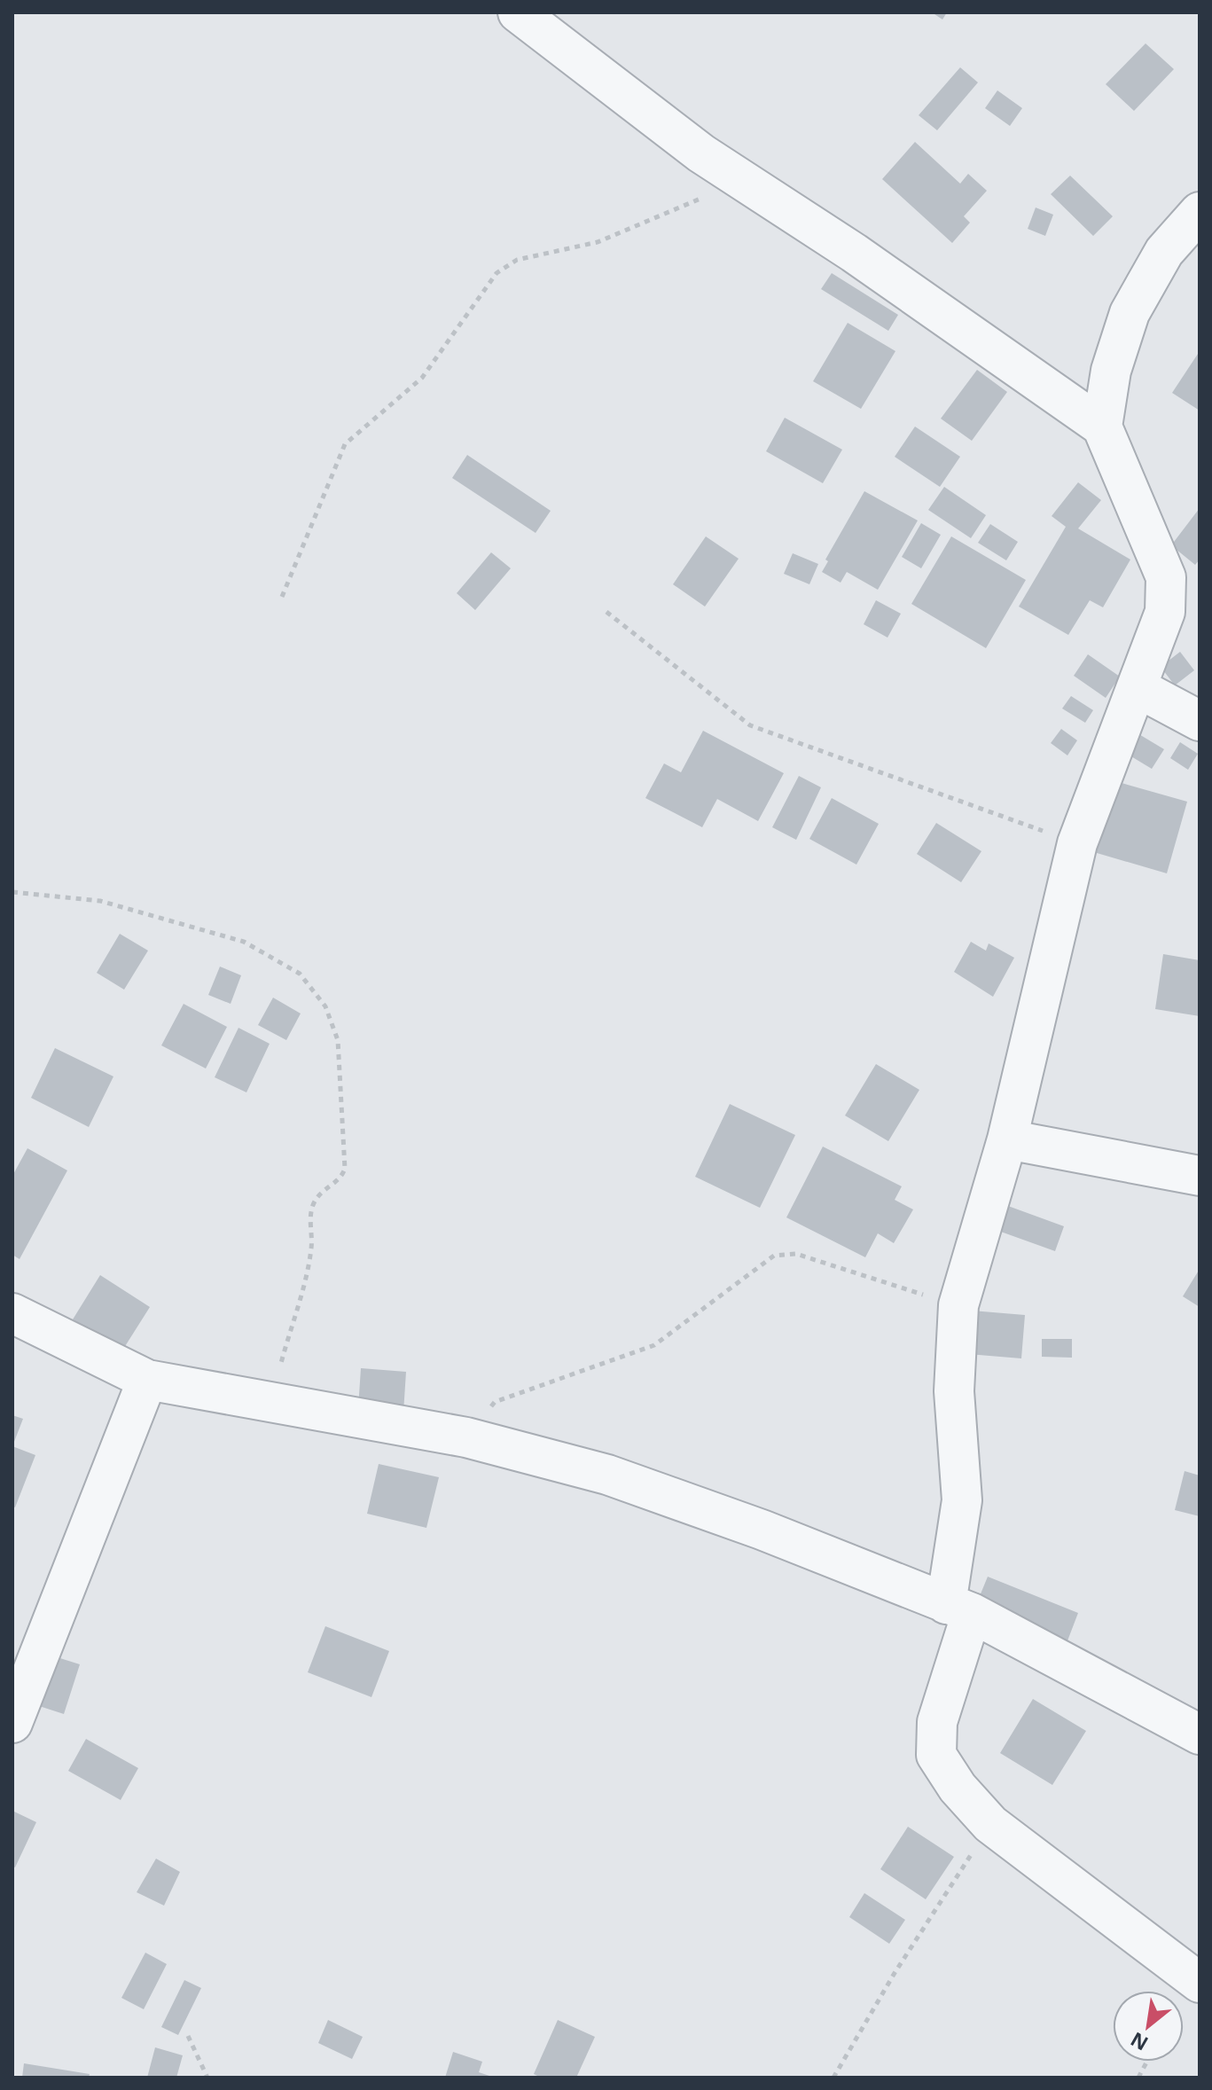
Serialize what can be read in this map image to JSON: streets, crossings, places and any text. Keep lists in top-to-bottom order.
{
  "north": "bottom left"
}
